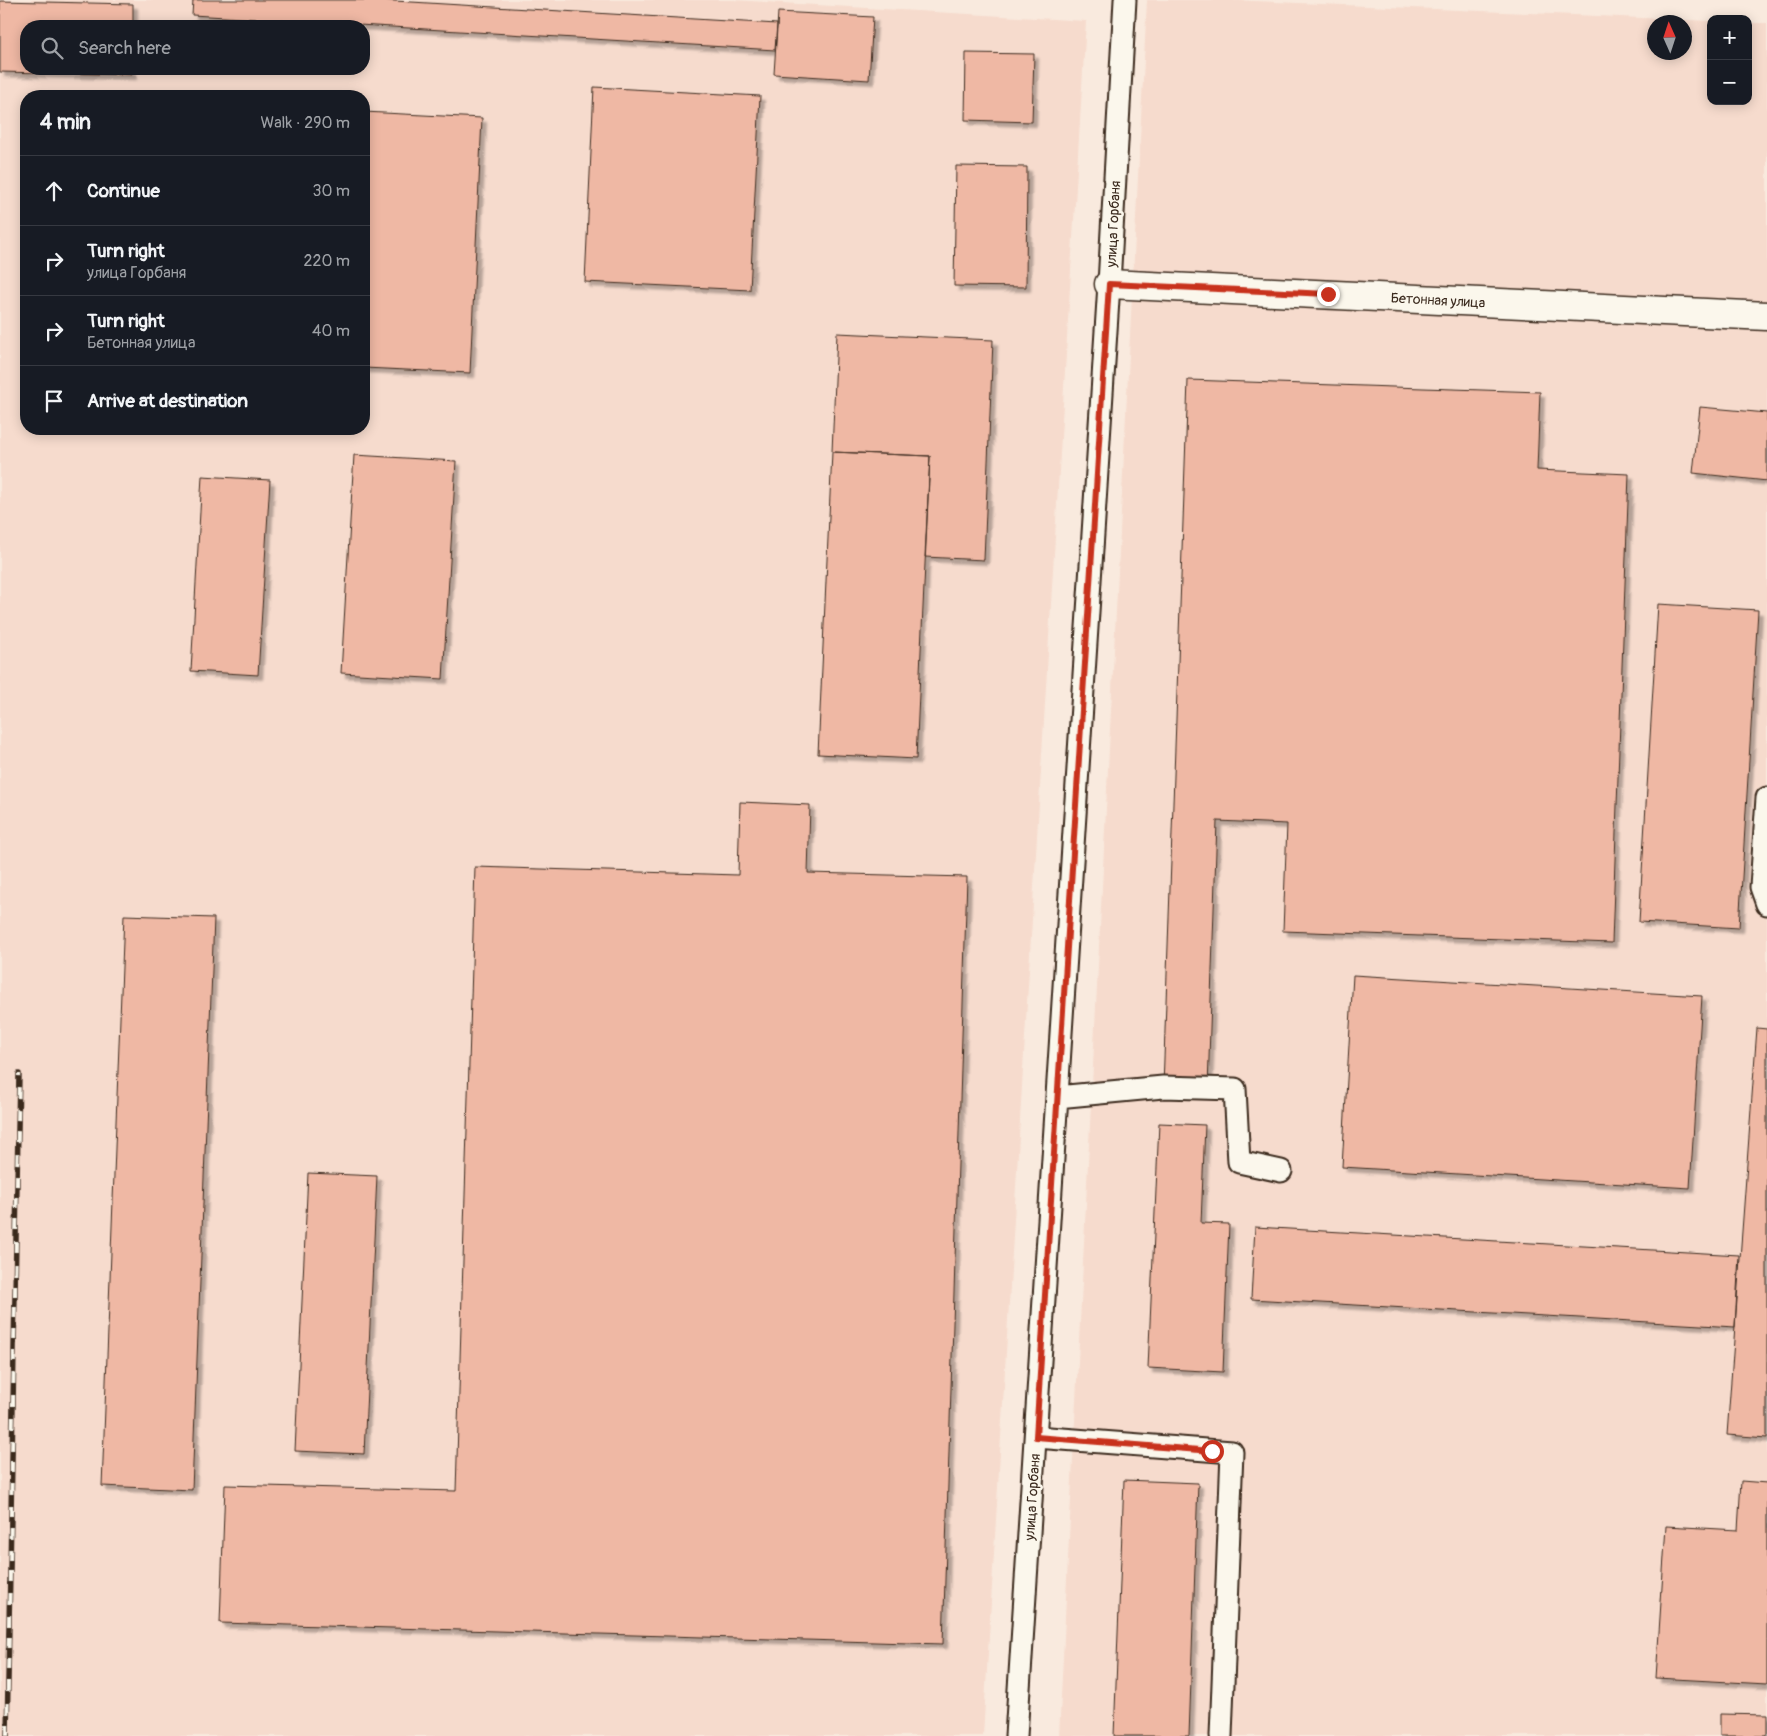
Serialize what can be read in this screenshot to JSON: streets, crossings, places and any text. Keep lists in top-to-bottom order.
{
  "streets": {
    "street": ["Бетонная улица"],
    "lane": ["улица Горбаня"]
  },
  "crossings": [
    ["улица Горбаня", "Бетонная улица"]
  ],
  "north": "top",
  "page": {
    "map_buttons": ["+", "−"],
    "search": "Search here",
    "heading": ["4 min", "Walk · 290 m"],
    "list": [
      ["Continue", "30 m"],
      ["Turn right", "улица Горбаня", "220 m"],
      ["Turn right", "Бетонная улица", "40 m"],
      "Arrive at destination"
    ]
  }
}
